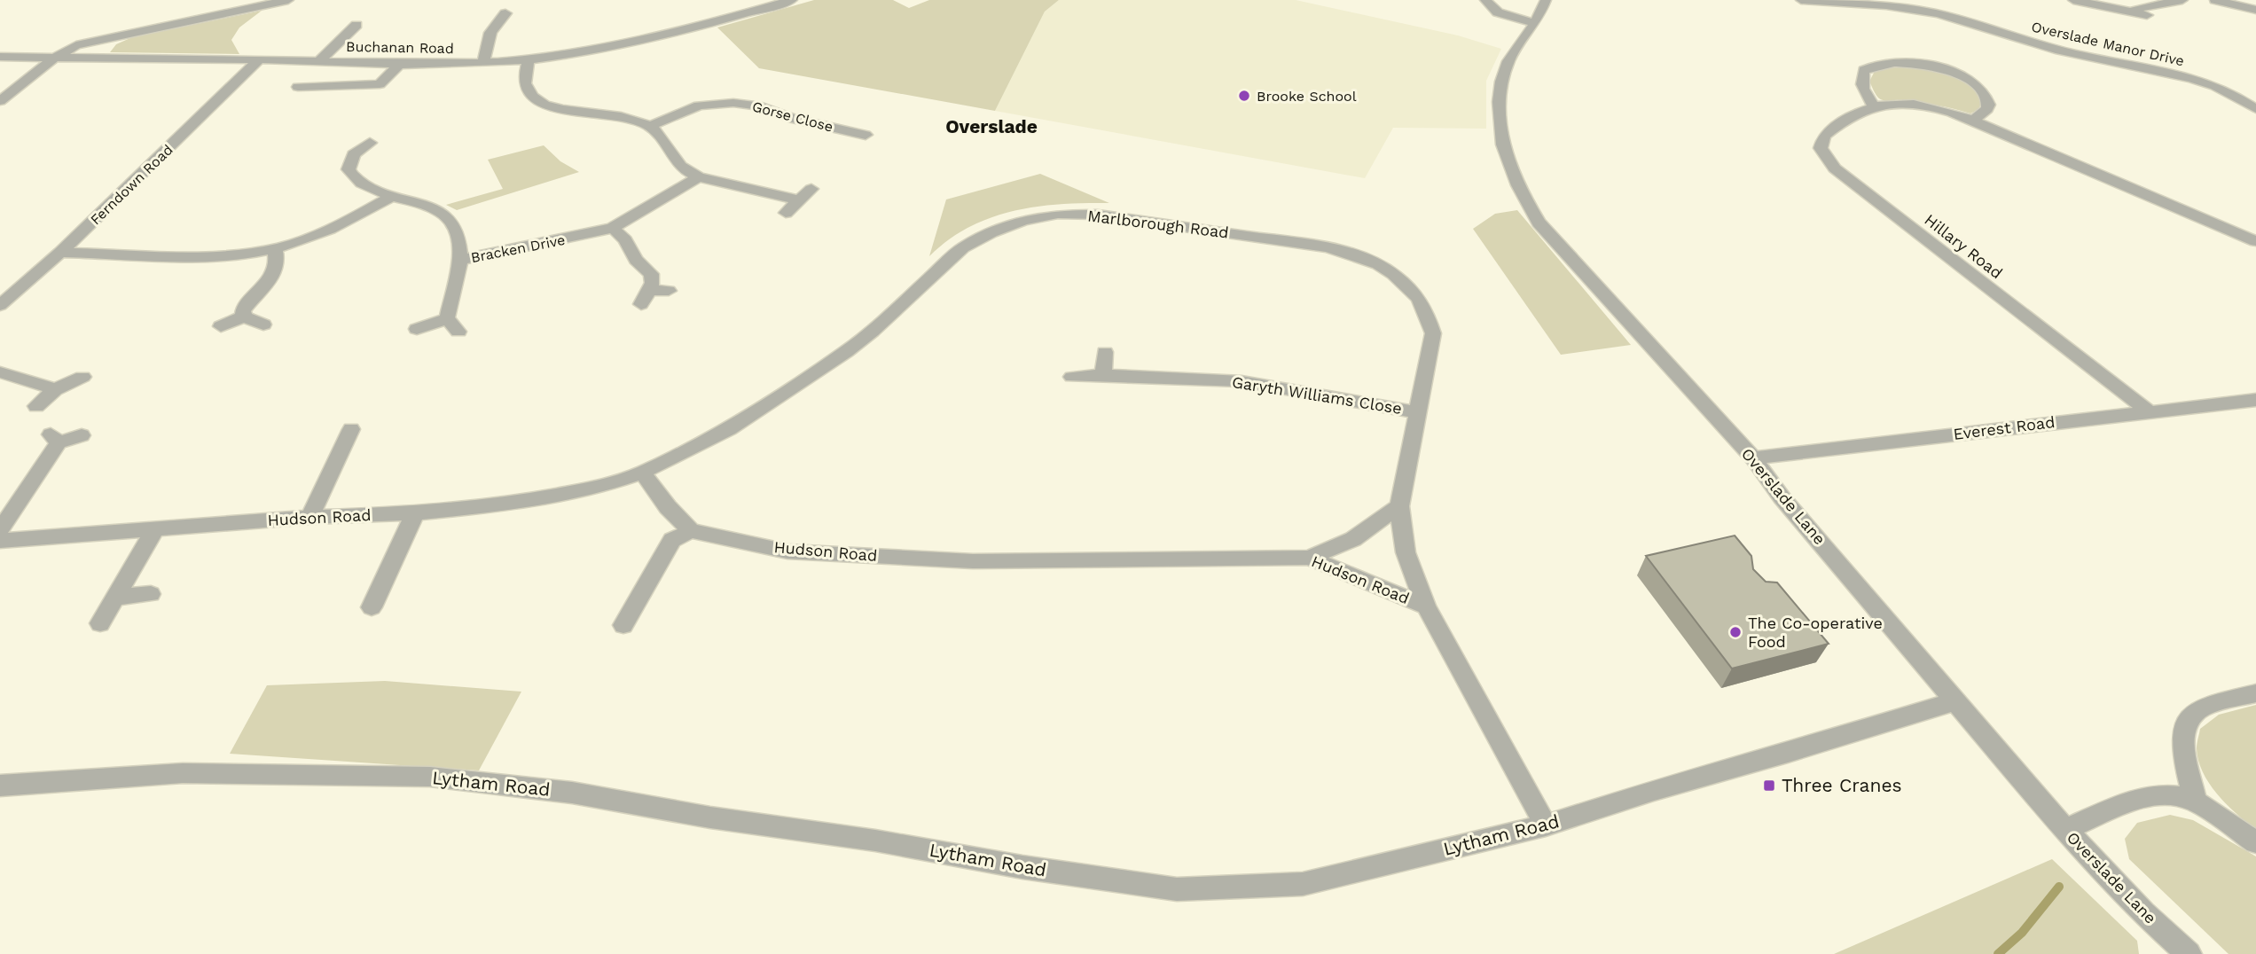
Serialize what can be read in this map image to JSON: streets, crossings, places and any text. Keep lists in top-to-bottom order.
{
  "streets": {
    "street": [
      "Overslade Manor Drive",
      "Buchanan Road",
      "Gorse Close",
      "Ferndown Road",
      "Marlborough Road",
      "Hillary Road",
      "Bracken Drive",
      "Garyth Williams Close",
      "Everest Road",
      "Overslade Lane",
      "Hudson Road",
      "Lytham Road"
    ]
  },
  "crossings": [
    ["Buchanan Road", "Ferndown Road"],
    ["Marlborough Road", "Garyth Williams Close"],
    ["Marlborough Road", "Hudson Road"],
    ["Hillary Road", "Everest Road"],
    ["Everest Road", "Overslade Lane"],
    ["Overslade Lane", "Lytham Road"],
    ["Hudson Road", "Lytham Road"]
  ],
  "districts": ["Overslade"],
  "places": {
    "other": ["Brooke School", "The Co-operative Food"],
    "transit": ["Three Cranes"]
  }
}
